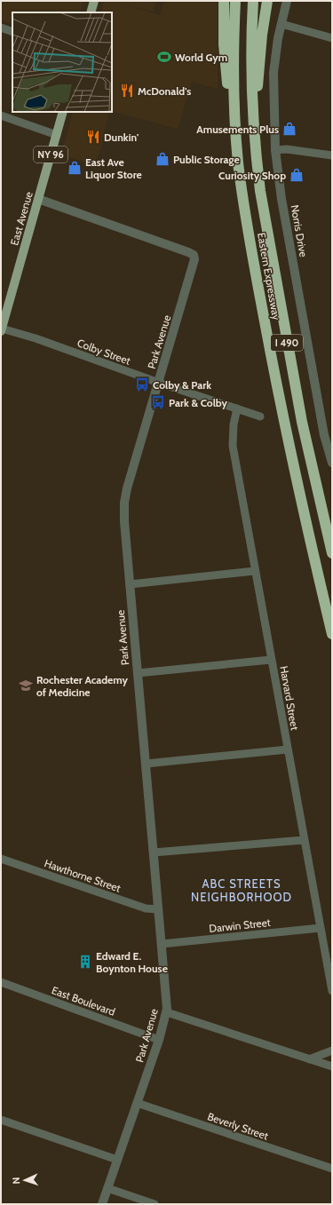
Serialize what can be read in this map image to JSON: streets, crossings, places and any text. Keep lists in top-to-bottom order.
{
  "streets": {
    "highway": ["Eastern Expressway", "I 490"],
    "main road": ["NY 96", "East Avenue"],
    "street": [
      "Norris Drive",
      "Park Avenue",
      "Colby Street",
      "Harvard Street",
      "Hawthorne Street",
      "Darwin Street",
      "East Boulevard",
      "Beverly Street"
    ]
  },
  "crossings": [
    ["East Avenue", "Park Avenue"],
    ["East Avenue", "Colby Street"],
    ["Park Avenue", "Colby Street"],
    ["Park Avenue", "Hawthorne Street"],
    ["Park Avenue", "Darwin Street"],
    ["Park Avenue", "East Boulevard"],
    ["Park Avenue", "Beverly Street"],
    ["Colby Street", "Harvard Street"],
    ["Harvard Street", "Darwin Street"]
  ],
  "districts": ["ABC STREETS NEIGHBORHOOD"],
  "places": {
    "sports": ["World Gym"],
    "restaurant": ["McDonald's", "Dunkin'"],
    "shop": [
      "Amusements Plus",
      "Public Storage",
      "East Ave Liquor Store",
      "Curiosity Shop"
    ],
    "bus stop": ["Colby & Park", "Park & Colby"],
    "school or university": ["Rochester Academy of Medicine"],
    "building": ["Edward E. Boynton House"]
  },
  "north": "left"
}
